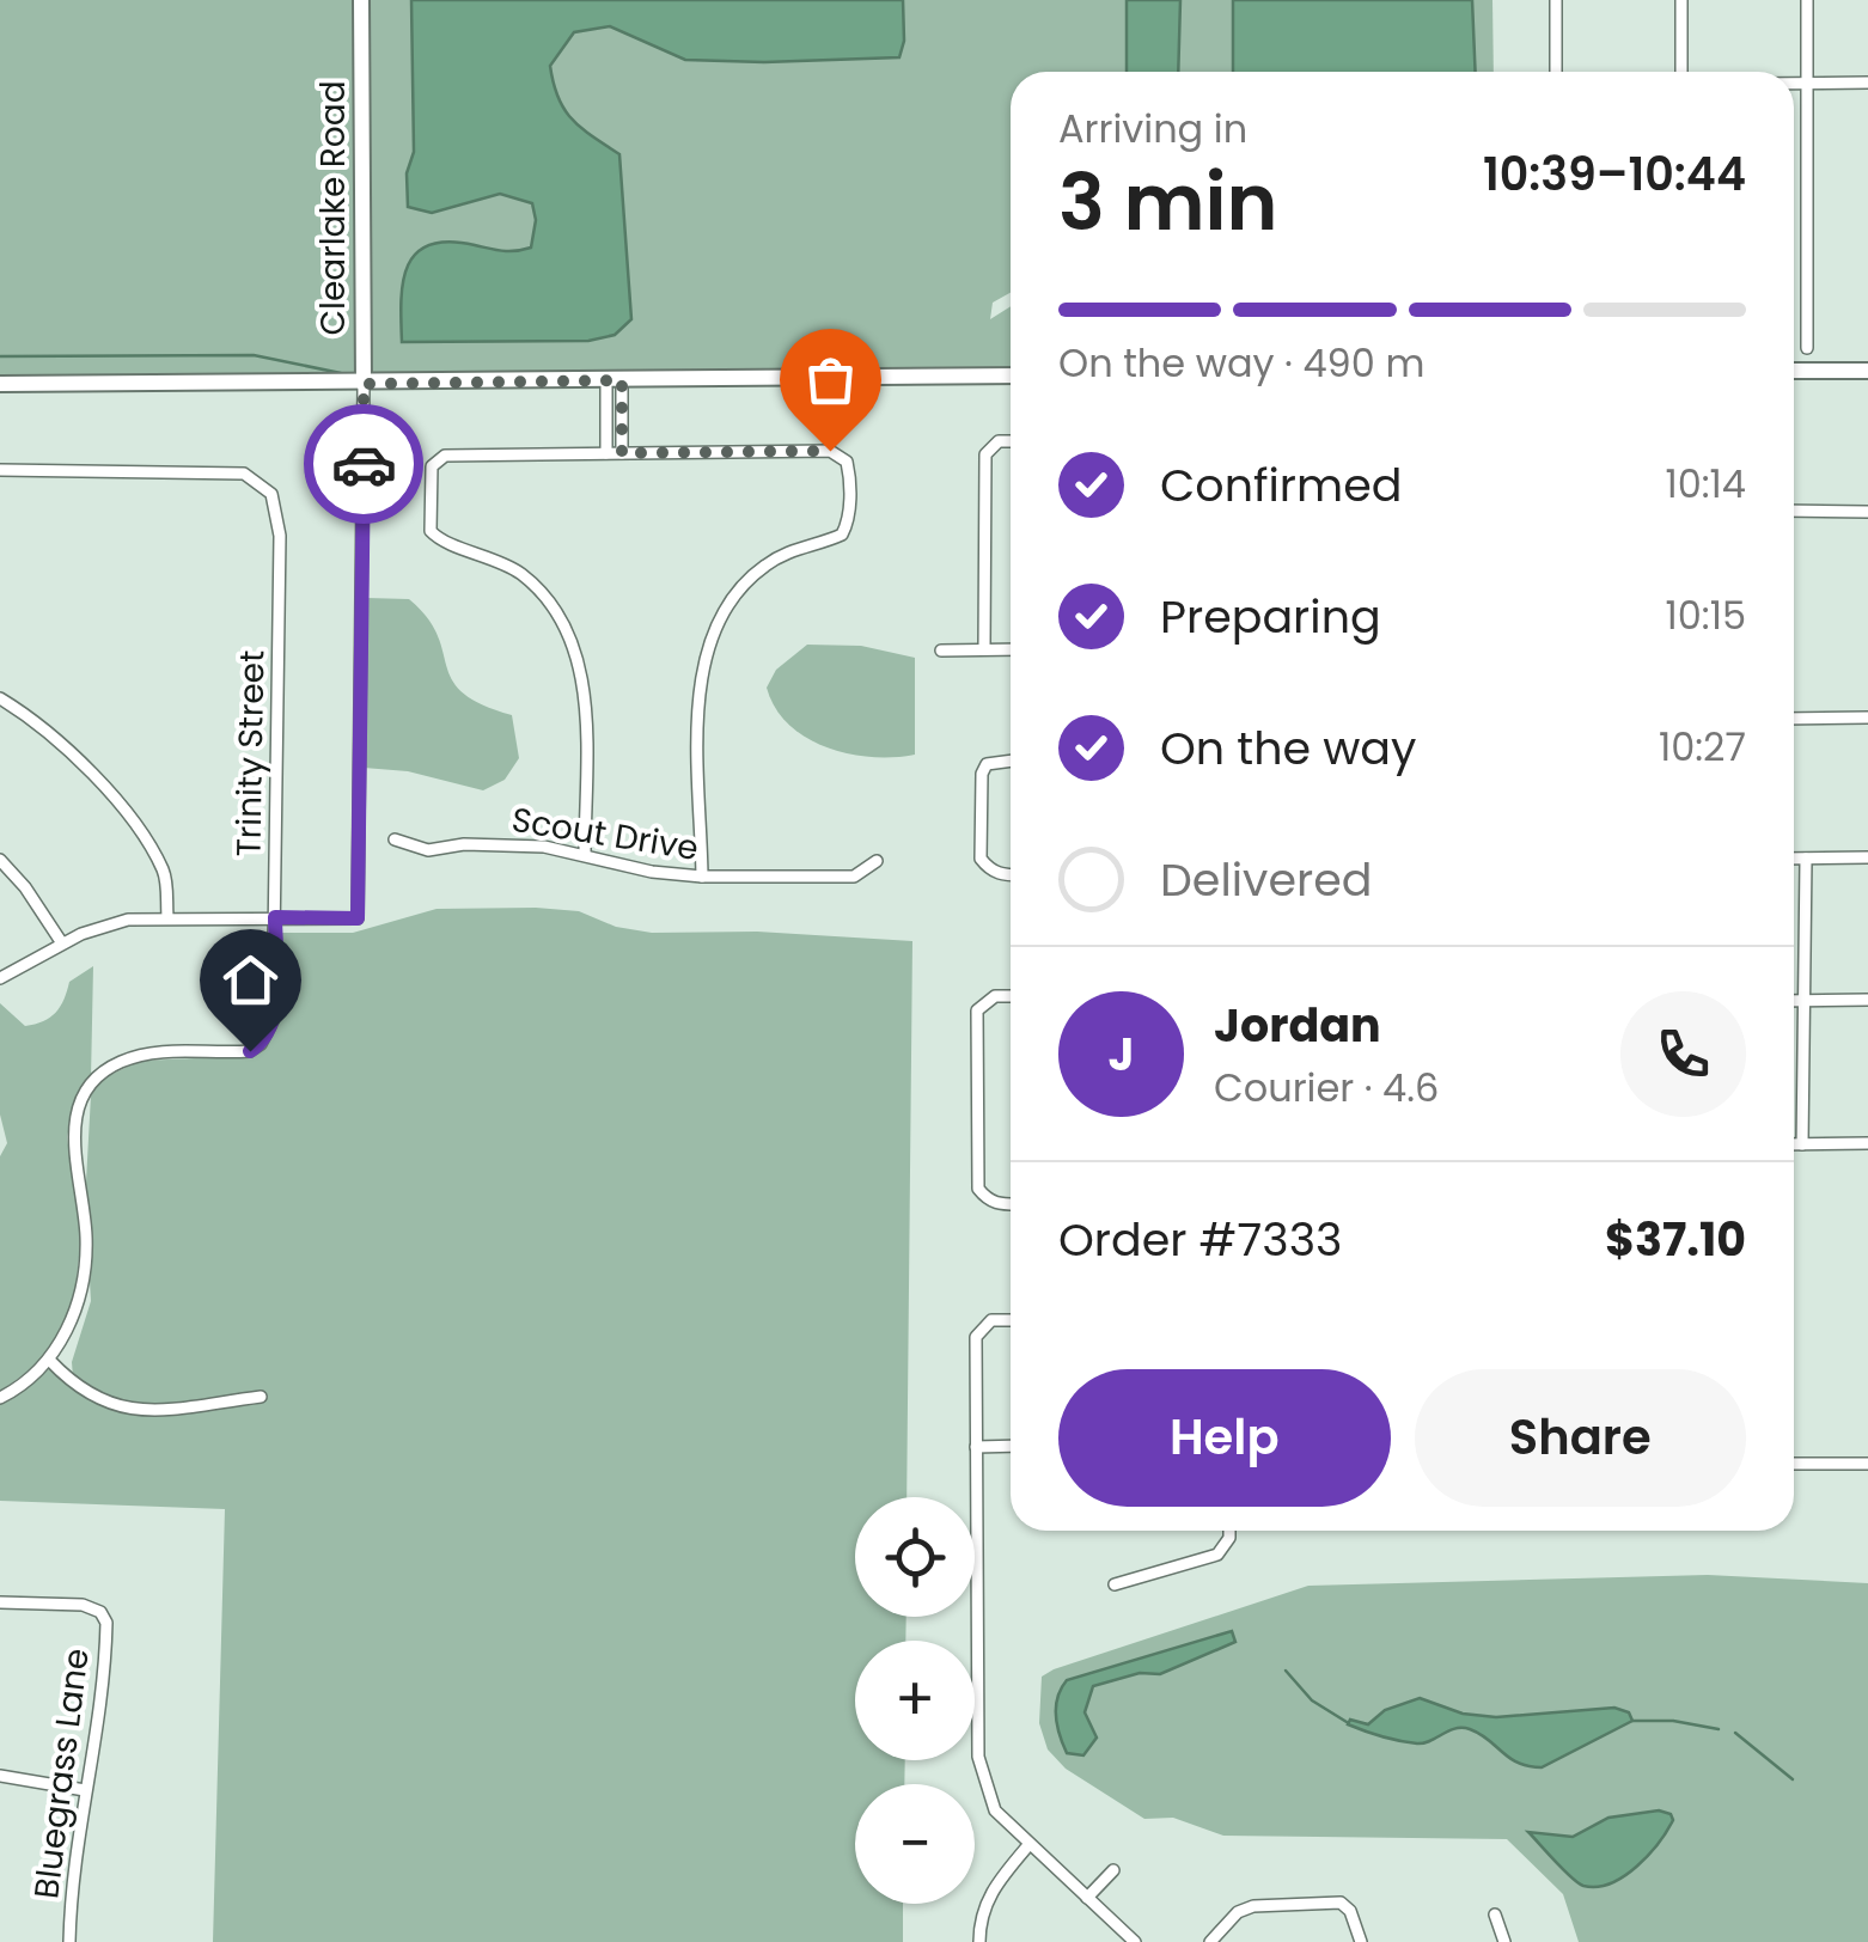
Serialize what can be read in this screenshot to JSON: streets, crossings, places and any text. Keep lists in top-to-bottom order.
{
  "streets": {
    "street": [
      "Clearlake Road",
      "Trinity Street",
      "Scout Drive",
      "Bluegrass Lane"
    ]
  },
  "crossings": [
    ["Clearlake Road", "Trinity Street"]
  ],
  "page": {
    "heading": ["3 min", "Arriving in", "10:39–10:44"],
    "panel": [
      "Jordan",
      "Courier · 4.6",
      "Order #7333",
      "$37.10"
    ],
    "bar": "On the way · 490 m",
    "list": [
      ["Confirmed", "10:14"],
      ["Preparing", "10:15"],
      ["On the way", "10:27"],
      "Delivered"
    ],
    "round": "J",
    "buttons": ["Help", "Share"],
    "map_buttons": ["+", "−"]
  }
}
